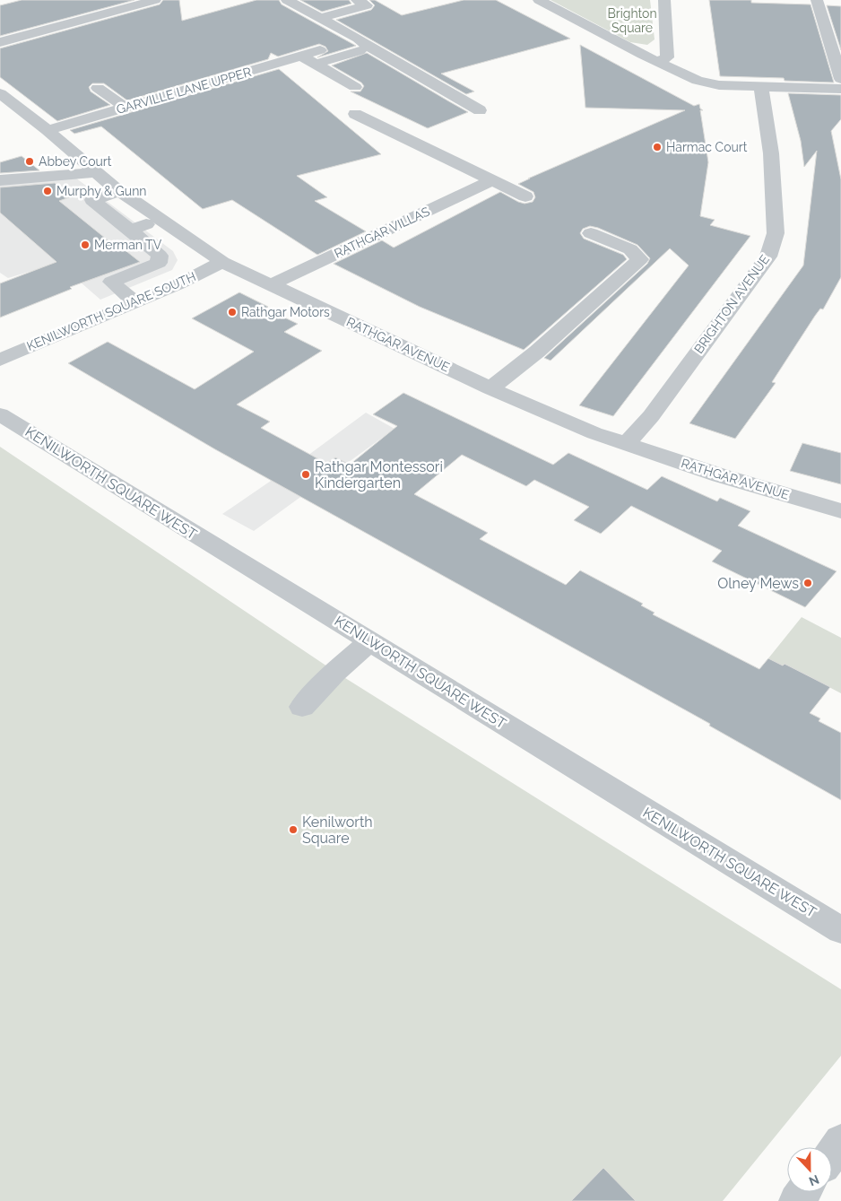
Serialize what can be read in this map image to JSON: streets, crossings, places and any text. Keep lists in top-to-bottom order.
{
  "streets": {
    "street": [
      "GARVILLE LANE UPPER",
      "RATHGAR VILLAS",
      "BRIGHTON AVENUE",
      "KENILWORTH SQUARE SOUTH",
      "RATHGAR AVENUE",
      "KENILWORTH SQUARE WEST"
    ]
  },
  "crossings": [
    ["GARVILLE LANE UPPER", "RATHGAR AVENUE"],
    ["RATHGAR VILLAS", "RATHGAR AVENUE"],
    ["BRIGHTON AVENUE", "RATHGAR AVENUE"],
    ["KENILWORTH SQUARE SOUTH", "RATHGAR AVENUE"]
  ],
  "parks": ["Brighton Square"],
  "places": [
    "Harmac Court",
    "Abbey Court",
    "Murphy & Gunn",
    "Merman TV",
    "Rathgar Motors",
    "Rathgar Montessori Kindergarten",
    "Olney Mews",
    "Kenilworth Square"
  ],
  "north": "bottom"
}
